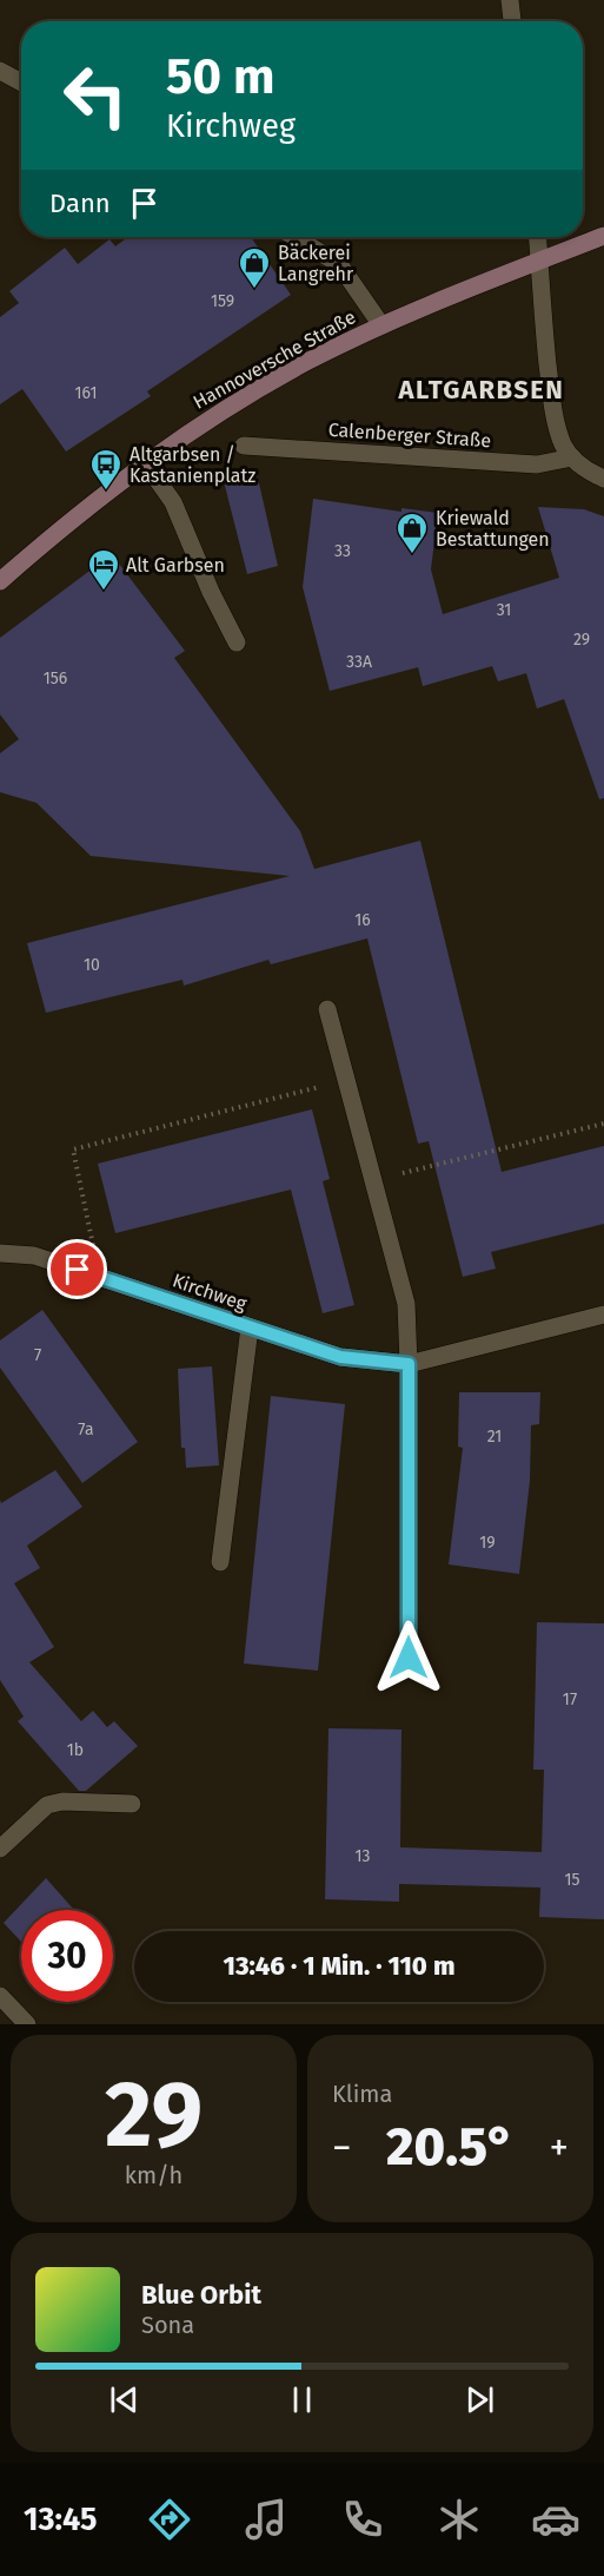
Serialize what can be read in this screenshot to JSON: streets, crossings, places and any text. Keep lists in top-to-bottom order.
{
  "streets": {
    "main road": ["Hannoversche Straße"],
    "street": ["Calenberger Straße", "Kirchweg"]
  },
  "districts": ["ALTGARBSEN"],
  "places": {
    "shop": ["Bäckerei Langrehr", "Kriewald Bestattungen"],
    "bus stop": ["Altgarbsen / Kastanienplatz"],
    "hotel": ["Alt Garbsen"]
  },
  "house_numbers": [
    "159",
    "161",
    "33",
    "31",
    "29",
    "33A",
    "156",
    "16",
    "10",
    "7",
    "7a",
    "21",
    "19",
    "17",
    "1b",
    "13",
    "15"
  ],
  "page": {
    "turn": ["50 m", "Kirchweg"],
    "then": "Dann",
    "limit": "30",
    "trip": "13:46 · 1 Min. · 110 m",
    "tile": [
      ["29", "km/h"],
      "Klima"
    ],
    "heat": ["−", "20.5°", "+"],
    "song": ["Blue Orbit", "Sona"],
    "tabs": "13:45"
  }
}
